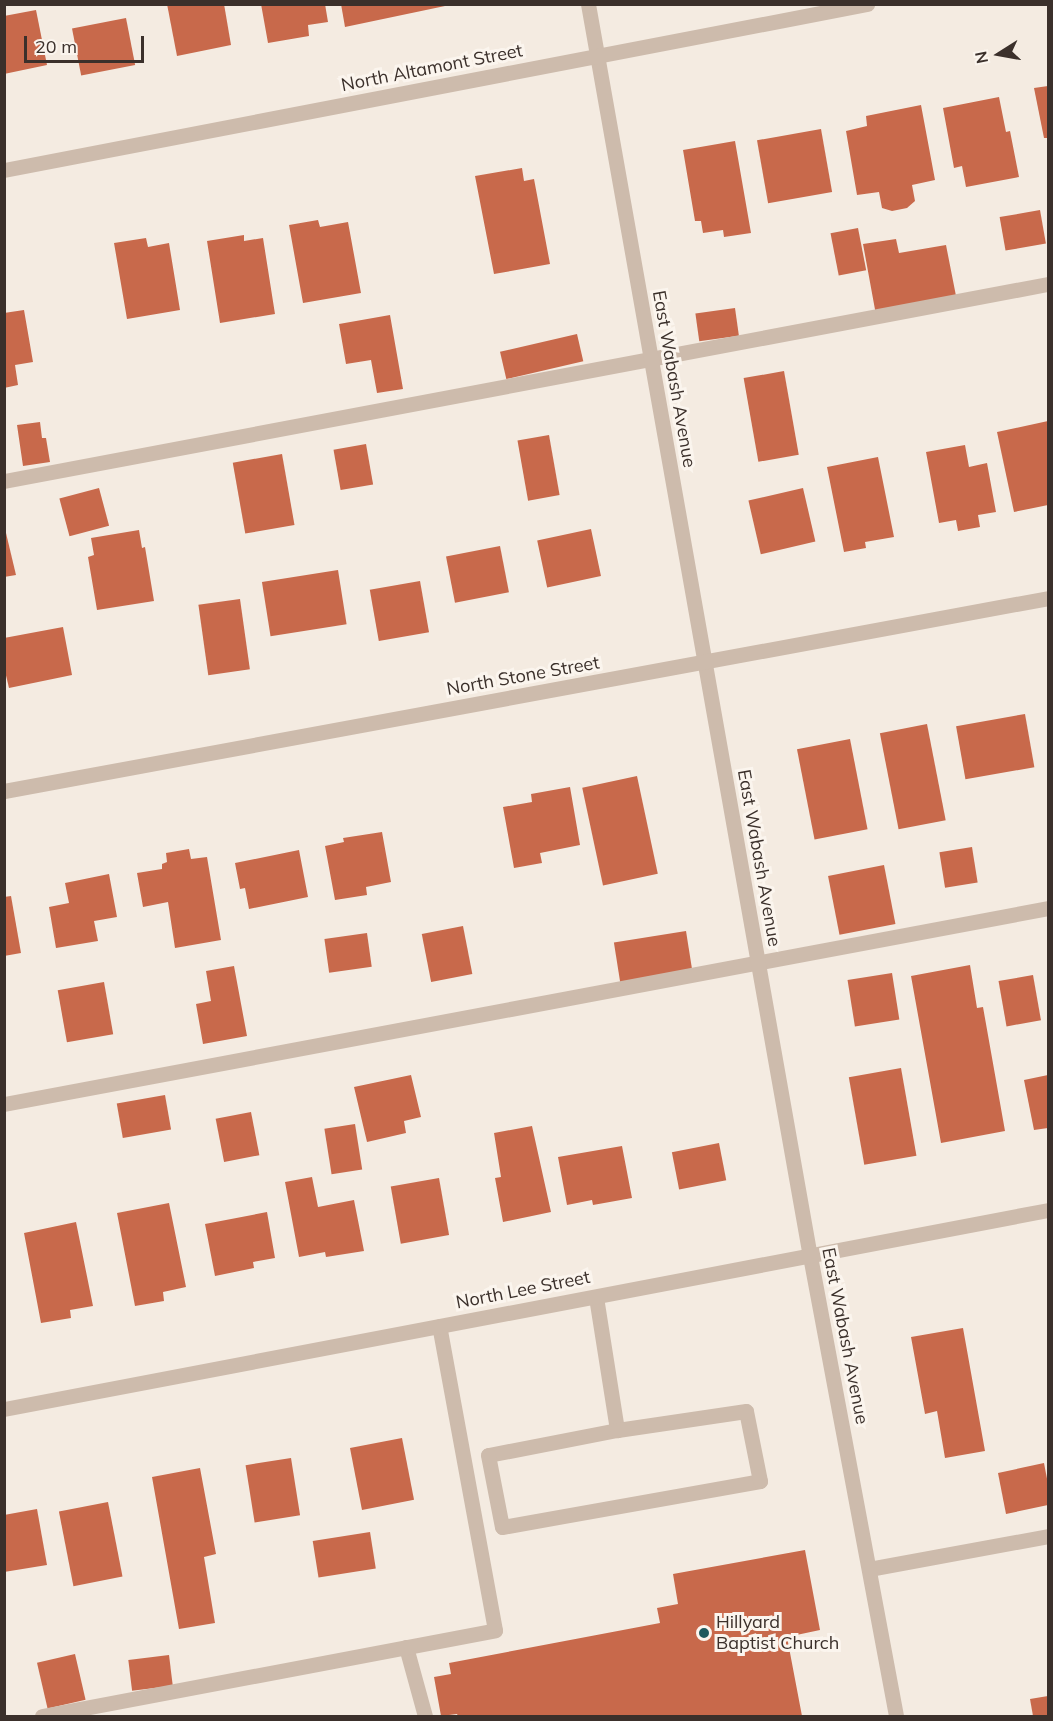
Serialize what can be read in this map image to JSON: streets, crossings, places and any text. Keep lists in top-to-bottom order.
{
  "streets": {
    "street": [
      "North Altamont Street",
      "East Wabash Avenue",
      "North Stone Street",
      "North Lee Street"
    ]
  },
  "crossings": [
    ["North Altamont Street", "East Wabash Avenue"],
    ["East Wabash Avenue", "North Stone Street"],
    ["East Wabash Avenue", "North Lee Street"]
  ],
  "places": ["Hillyard Baptist Church"],
  "scale_bar": "20 m",
  "north": "left"
}
